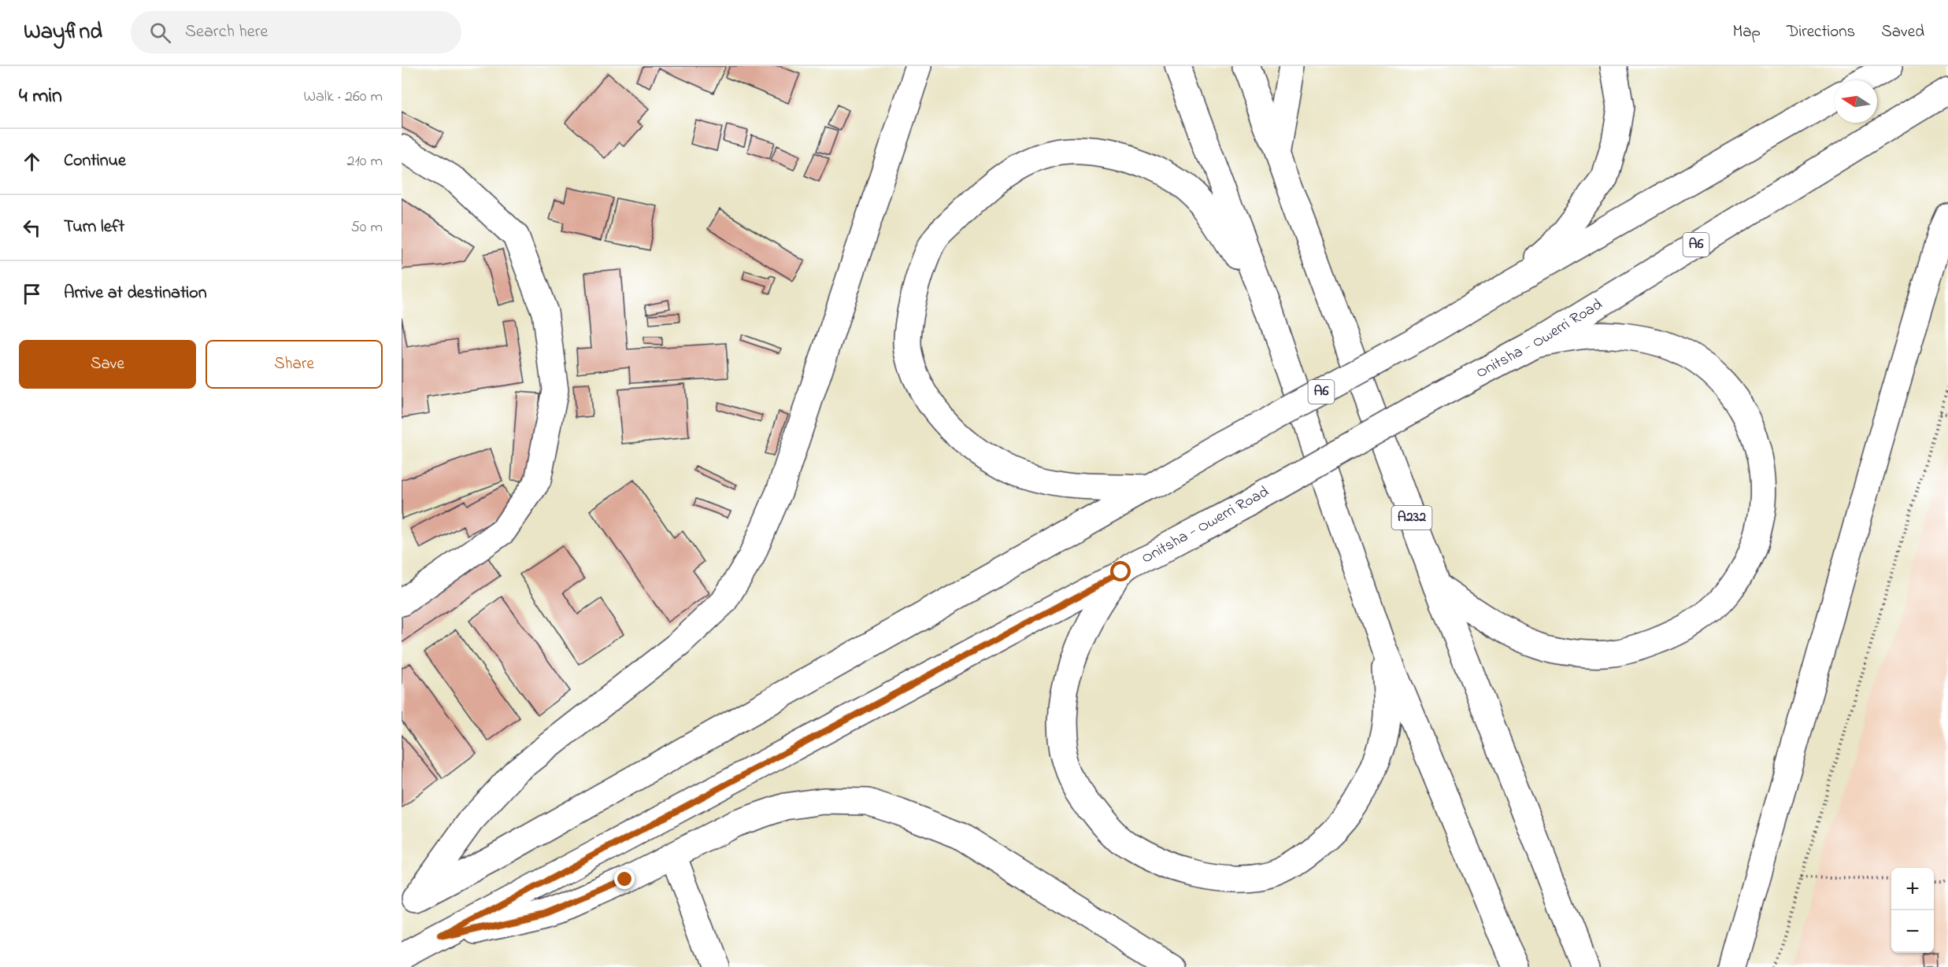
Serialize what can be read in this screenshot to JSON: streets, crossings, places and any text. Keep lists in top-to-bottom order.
{
  "streets": {
    "main road": ["A6", "Onitsha - Owerri Road", "A232"]
  },
  "north": "left",
  "page": {
    "header": "Wayfind",
    "search": "Search here",
    "nav": ["Map", "Directions", "Saved"],
    "heading": ["4 min", "Walk · 260 m"],
    "list": [
      ["Continue", "210 m"],
      ["Turn left", "50 m"],
      "Arrive at destination"
    ],
    "buttons": ["Save", "Share"],
    "map_buttons": ["+", "−"]
  }
}
